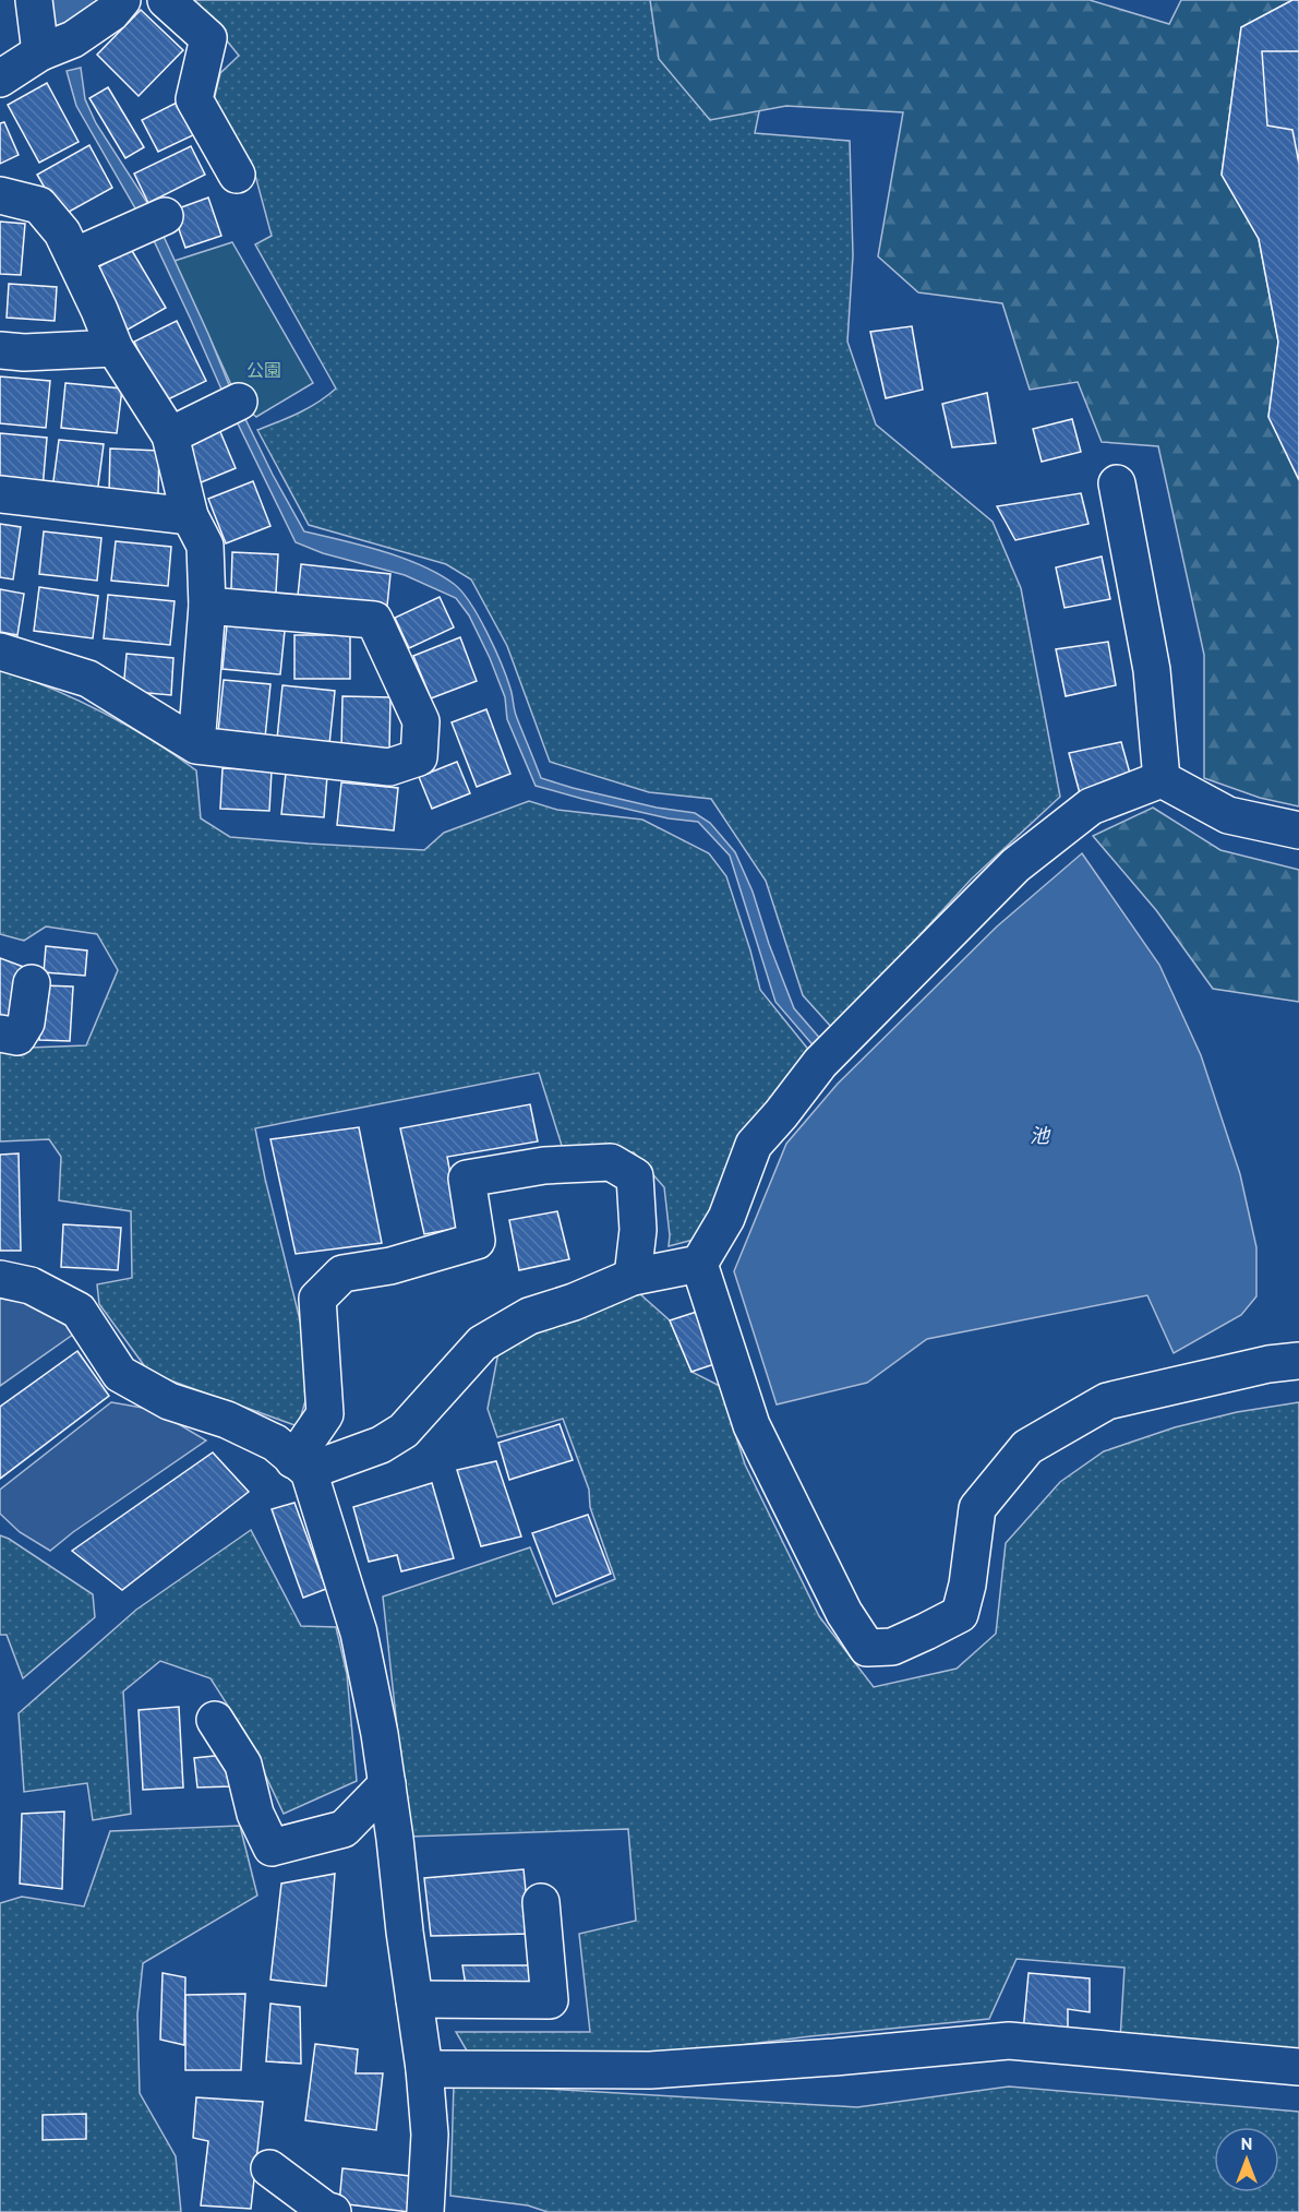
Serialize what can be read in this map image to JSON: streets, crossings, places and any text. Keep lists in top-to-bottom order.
{
  "water": ["池"],
  "parks": ["公園"],
  "north": "top"
}
